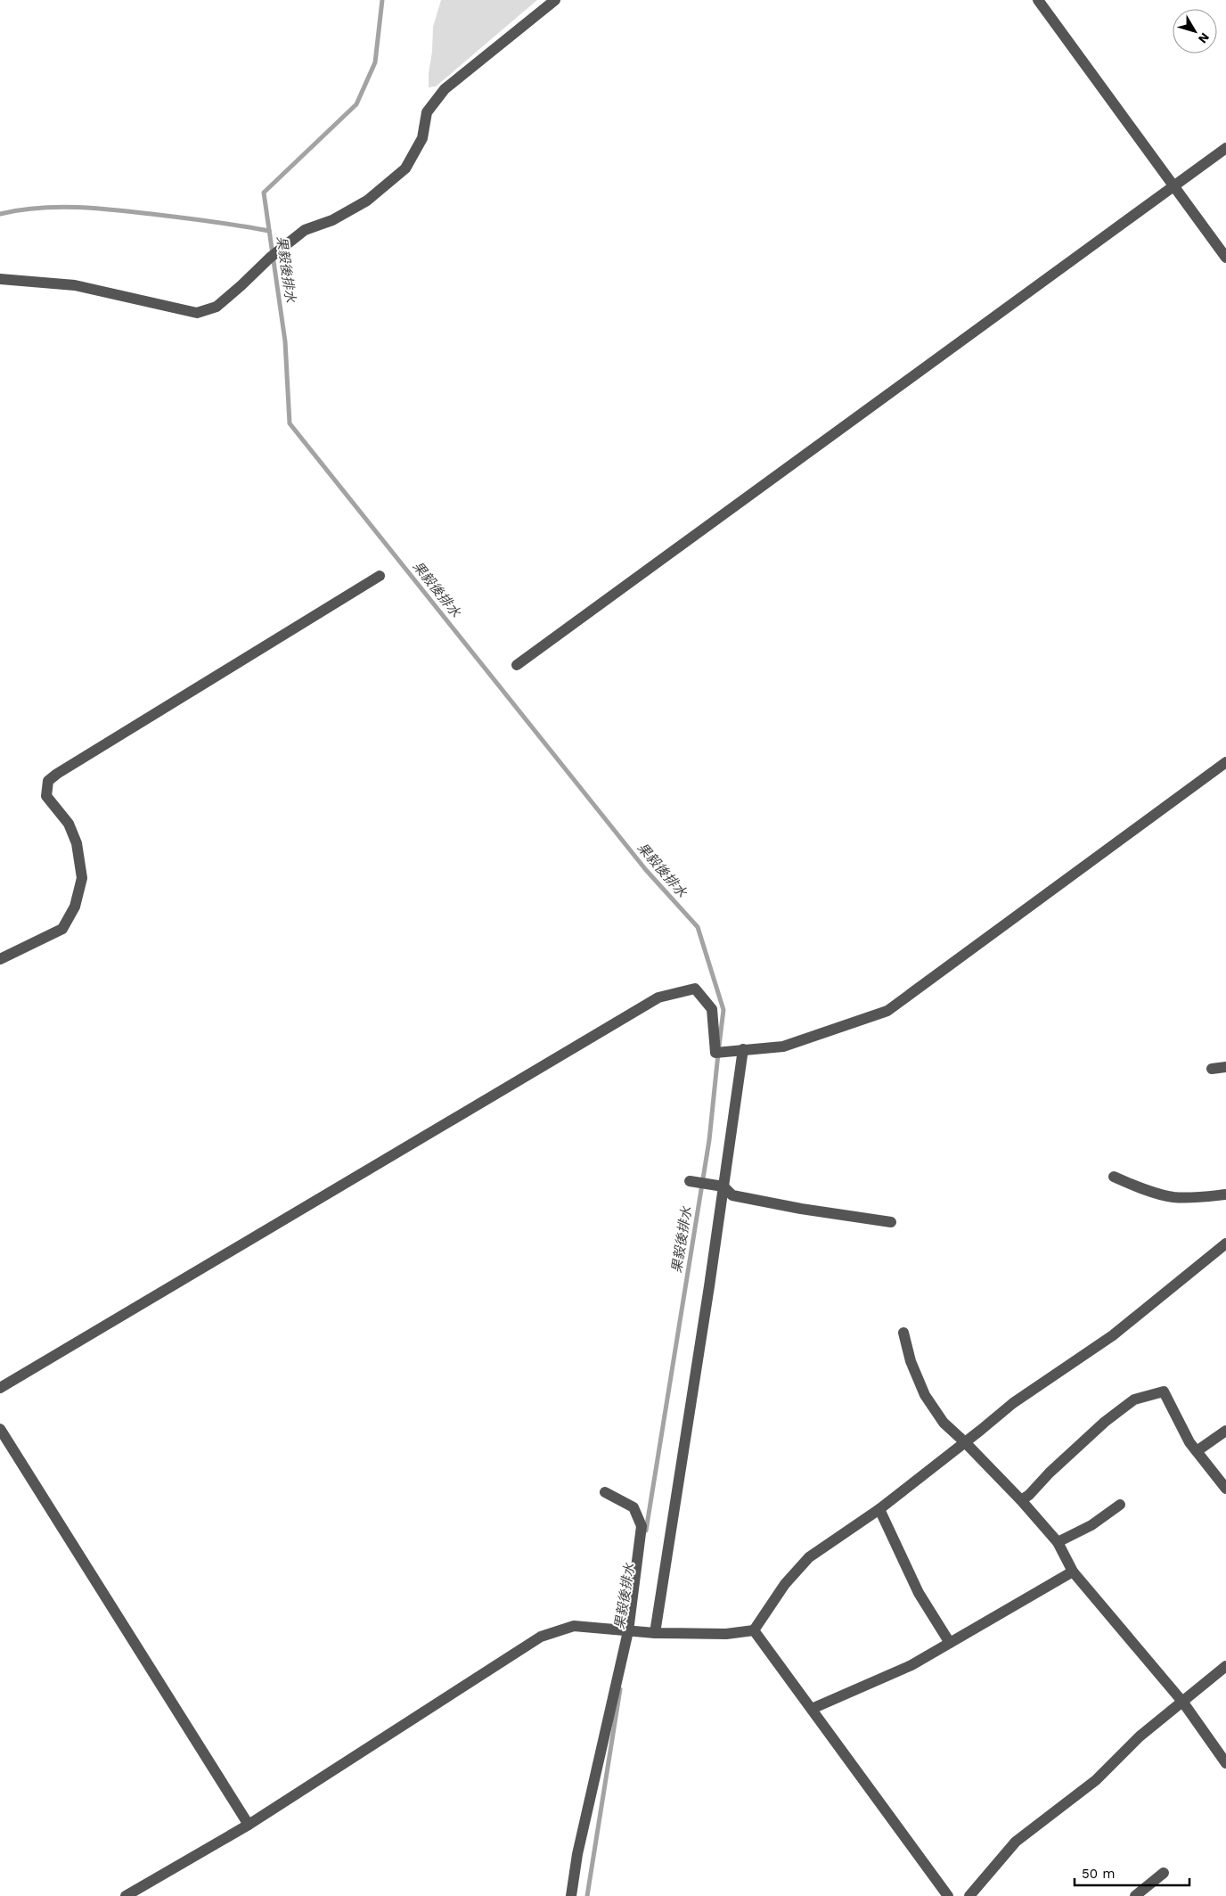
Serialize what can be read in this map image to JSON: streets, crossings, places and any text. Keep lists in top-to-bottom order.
{
  "water": ["果毅後排水"],
  "scale_bar": "50 m",
  "north": "bottom right"
}
